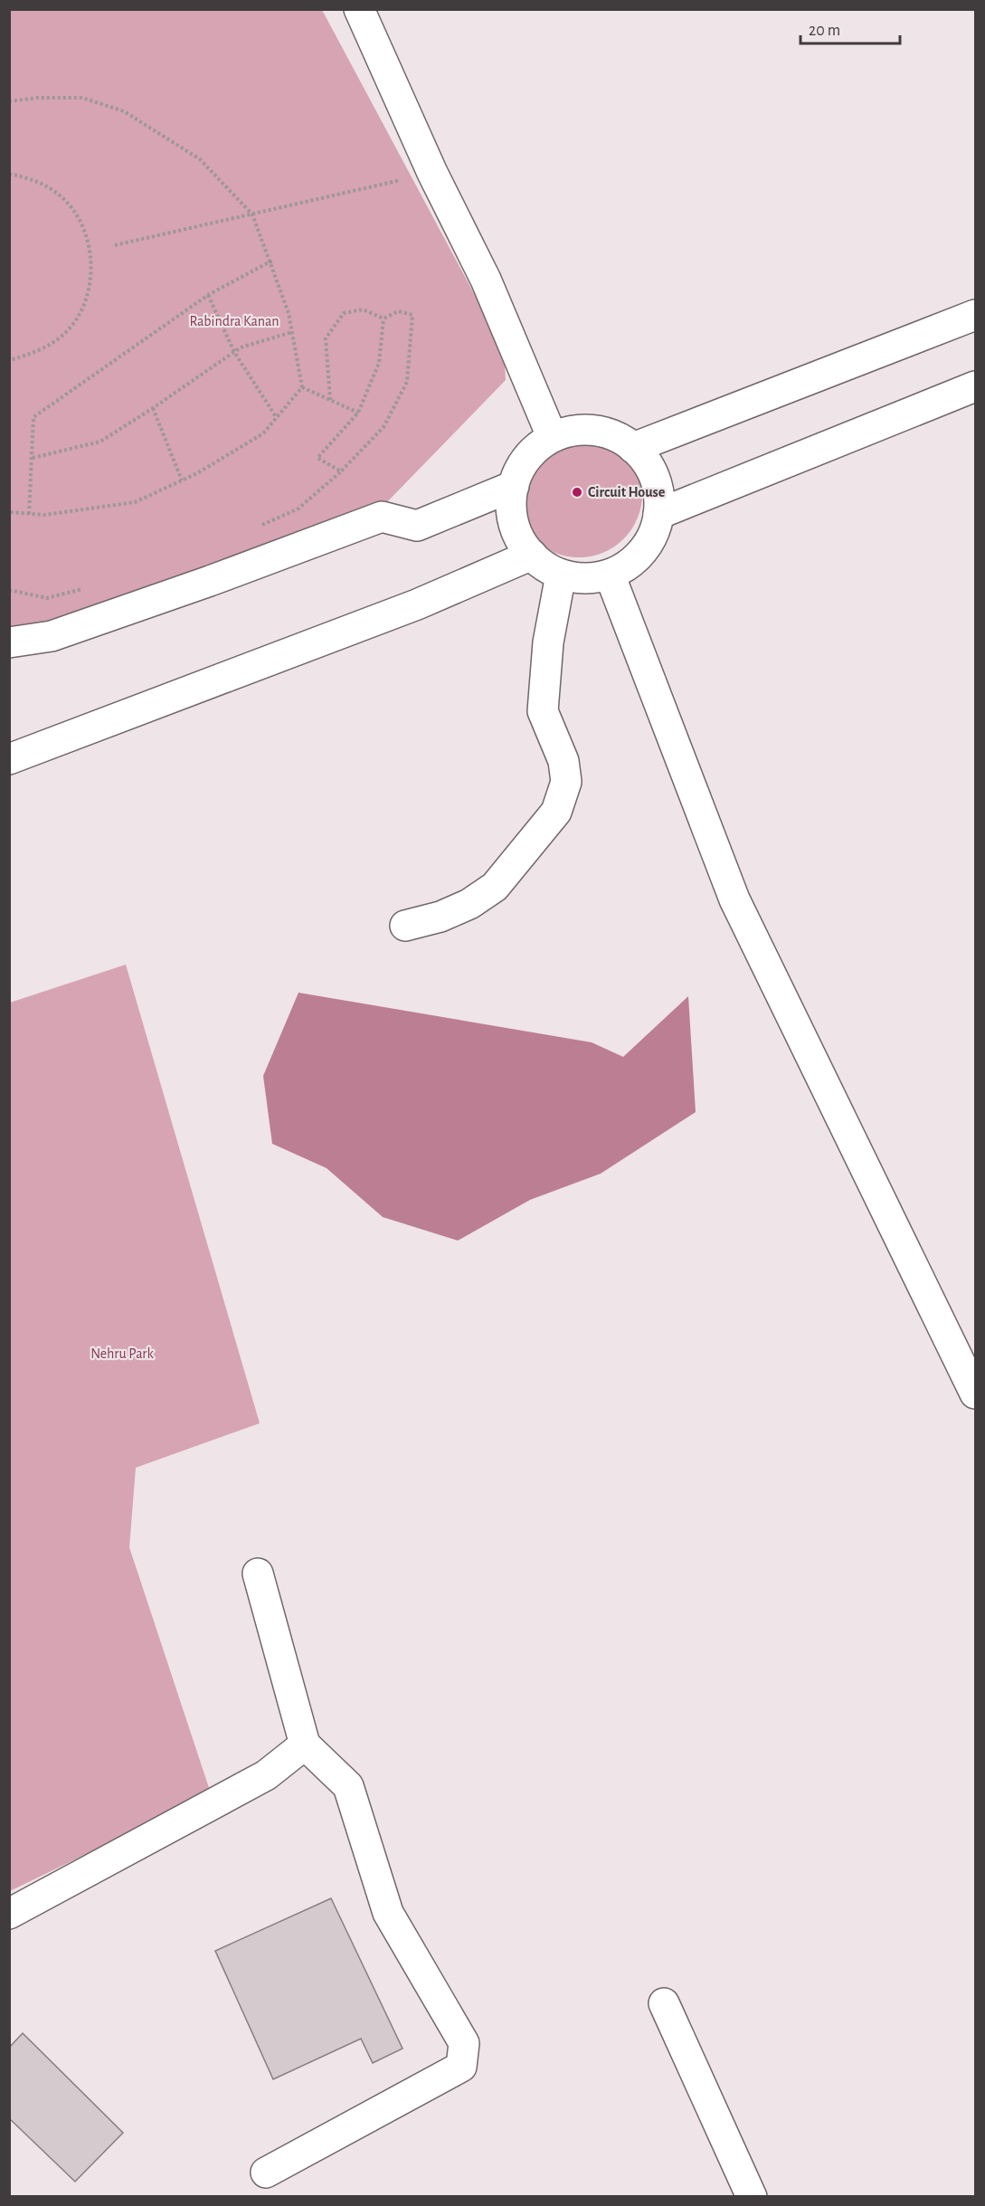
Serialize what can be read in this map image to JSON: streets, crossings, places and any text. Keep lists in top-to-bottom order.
{
  "parks": ["Rabindra Kanan", "Nehru Park"],
  "places": ["Circuit House"],
  "scale_bar": "20 m"
}
